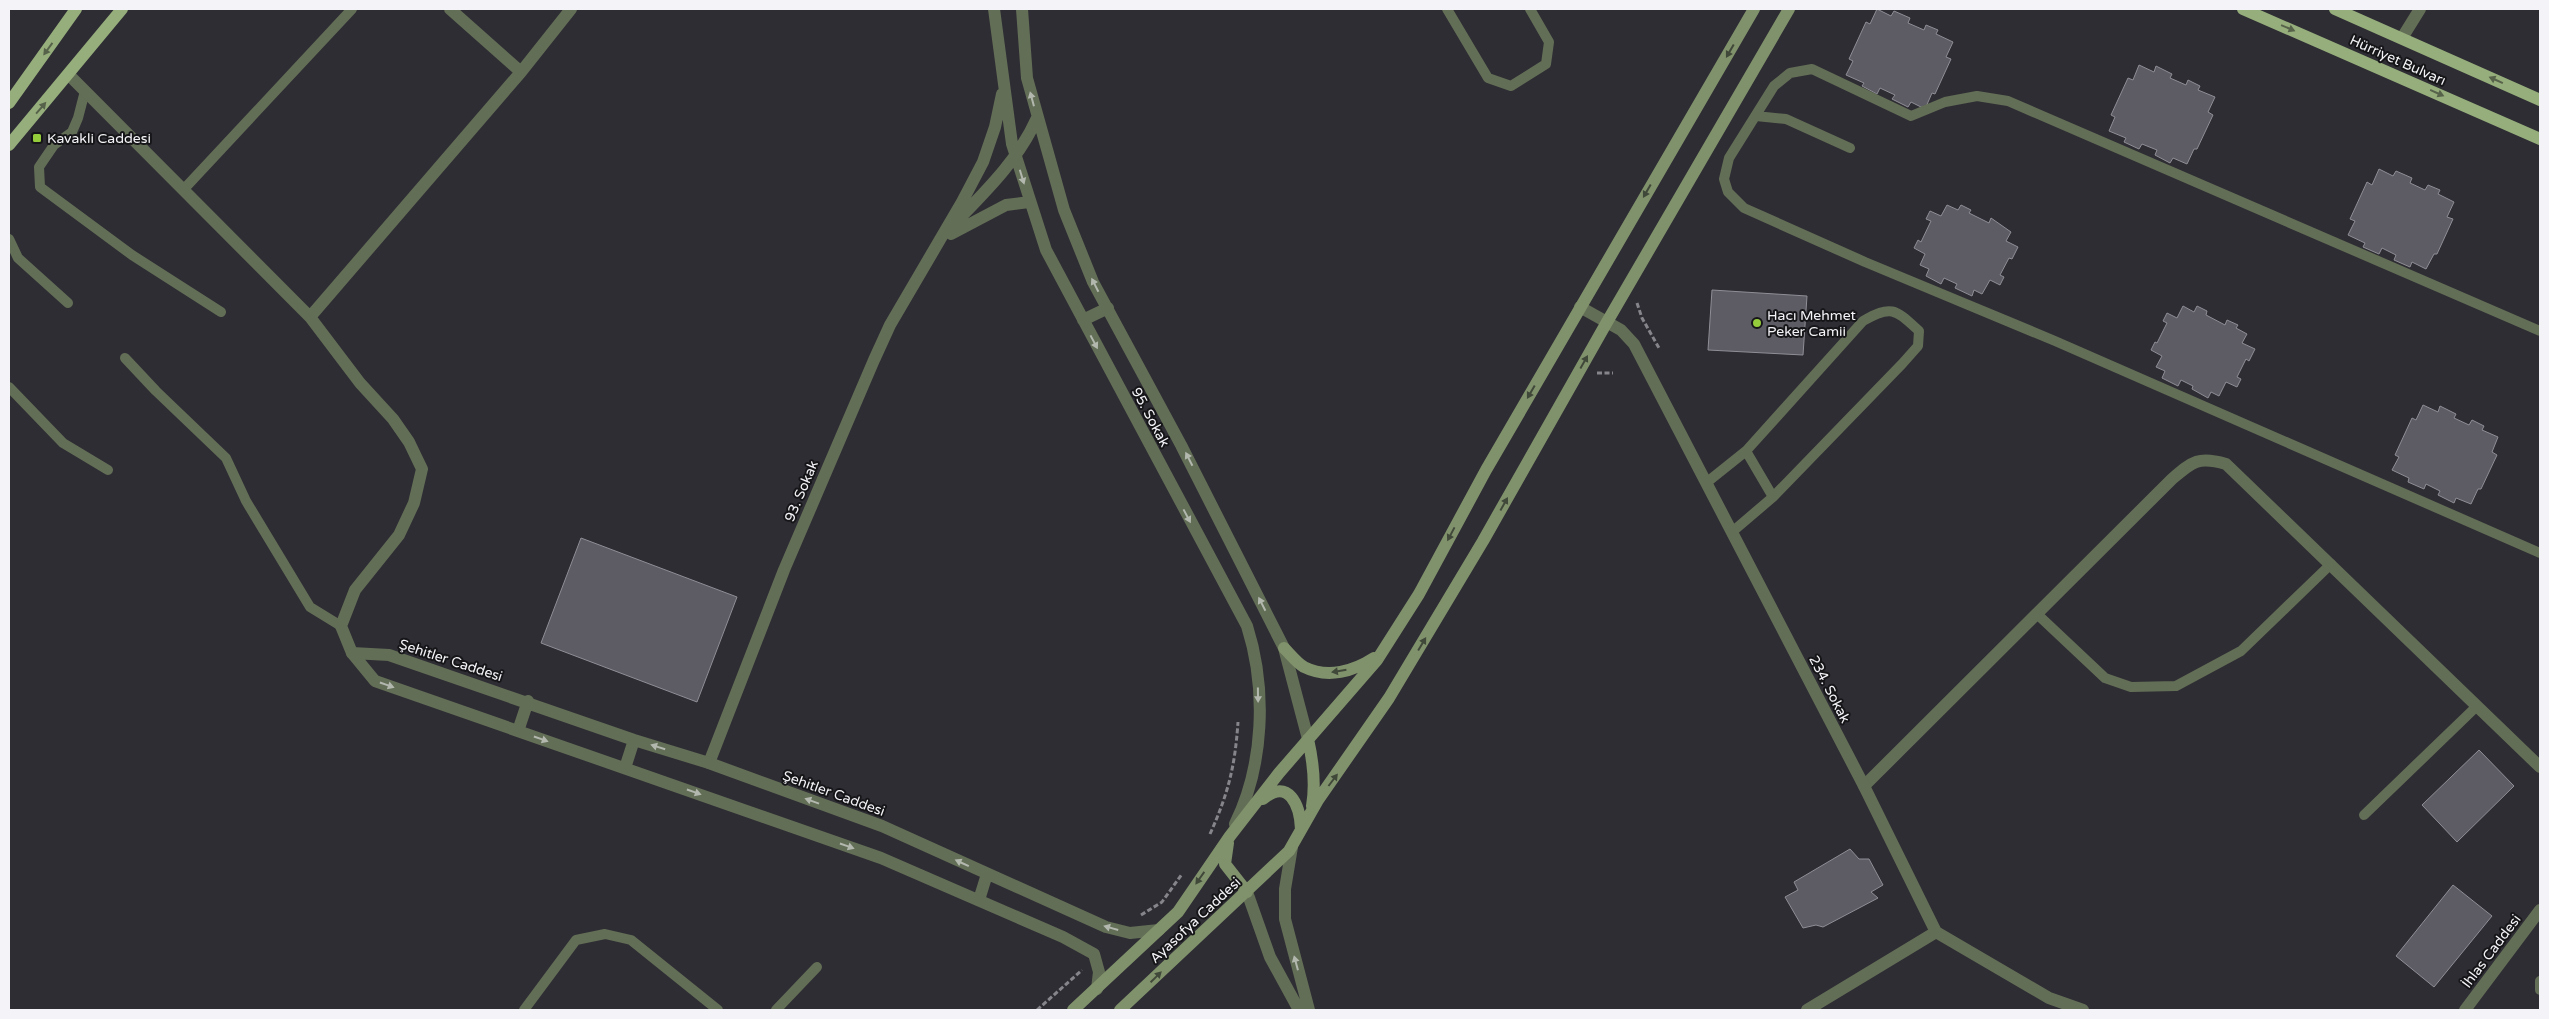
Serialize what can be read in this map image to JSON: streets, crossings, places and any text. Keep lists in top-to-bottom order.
{
  "streets": {
    "main road": ["Hürriyet Bulvarı", "Ayasofya Caddesi"],
    "street": [
      "95. Sokak",
      "93. Sokak",
      "Şehitler Caddesi",
      "234. Sokak",
      "İhlas Caddesi"
    ]
  },
  "crossings": [
    ["93. Sokak", "Şehitler Caddesi"]
  ],
  "places": {
    "transit": ["Kavakli Caddesi"],
    "other": ["Hacı Mehmet Peker Camii"]
  }
}
